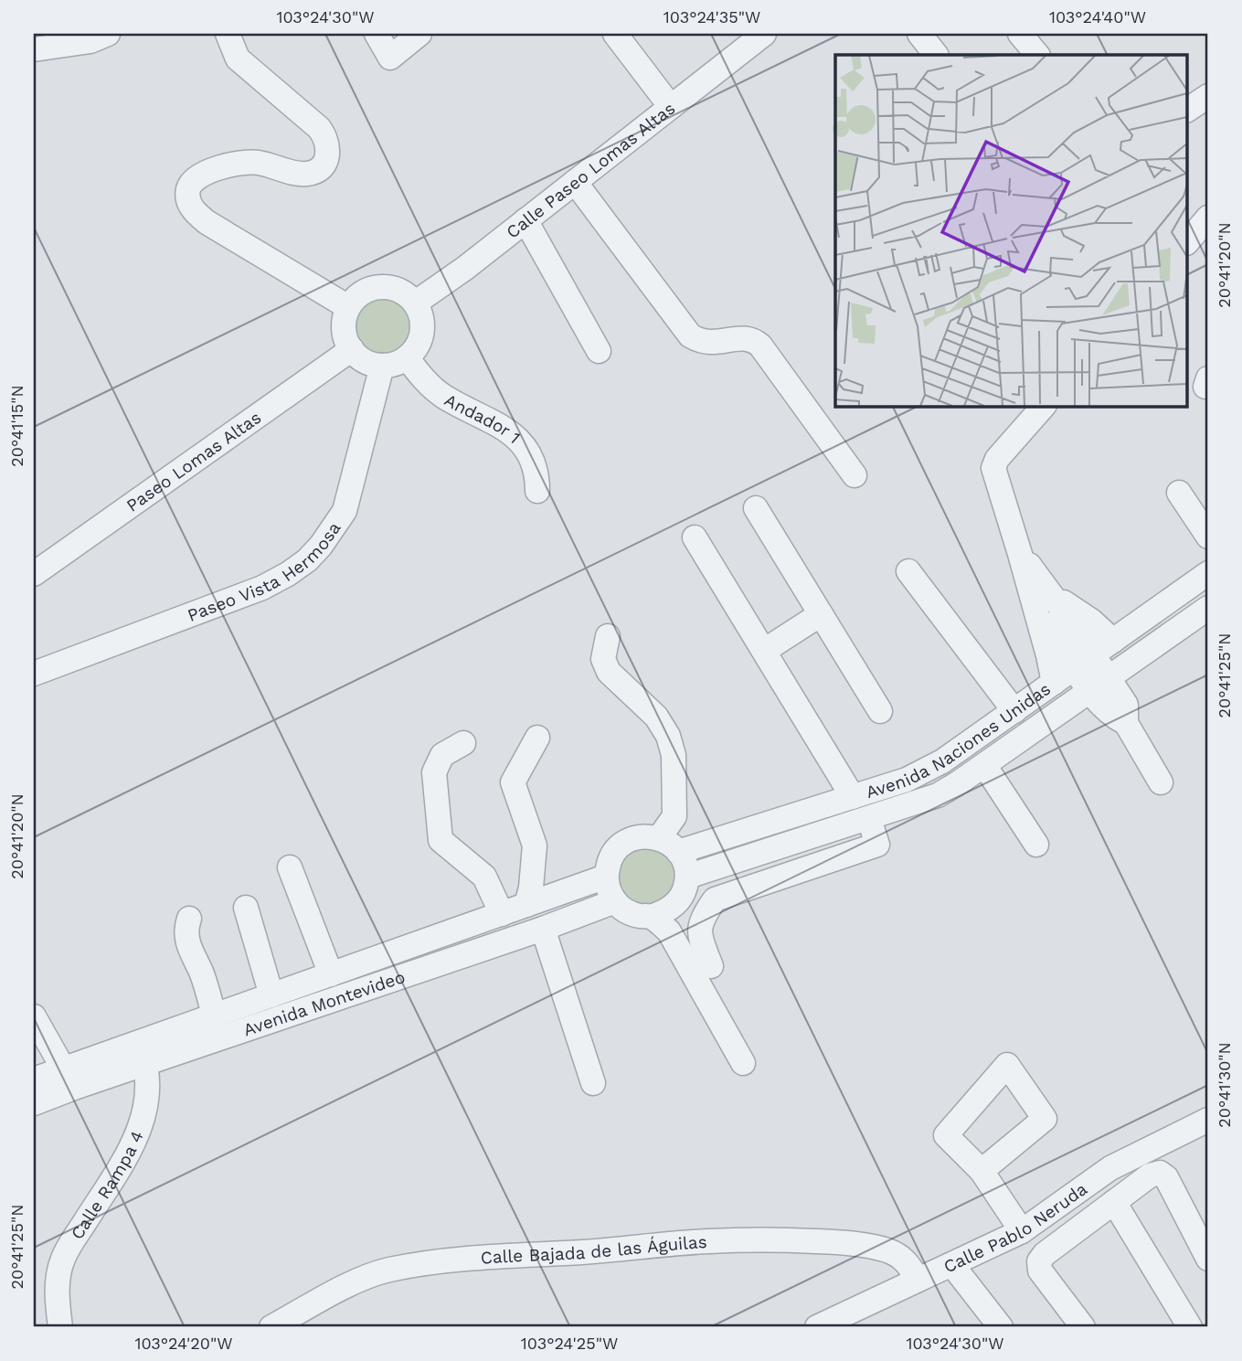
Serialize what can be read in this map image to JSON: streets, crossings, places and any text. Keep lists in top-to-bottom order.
{
  "streets": {
    "street": [
      "Calle Paseo Lomas Altas",
      "Andador 1",
      "Paseo Lomas Altas",
      "Paseo Vista Hermosa",
      "Avenida Naciones Unidas",
      "Avenida Montevideo",
      "Calle Rampa 4",
      "Calle Pablo Neruda",
      "Calle Bajada de las Águilas"
    ]
  },
  "crossings": [
    ["Calle Paseo Lomas Altas", "Andador 1"],
    ["Calle Paseo Lomas Altas", "Paseo Lomas Altas"],
    ["Calle Paseo Lomas Altas", "Paseo Vista Hermosa"],
    ["Andador 1", "Paseo Lomas Altas"],
    ["Andador 1", "Paseo Vista Hermosa"],
    ["Paseo Lomas Altas", "Paseo Vista Hermosa"],
    ["Avenida Naciones Unidas", "Avenida Montevideo"],
    ["Avenida Montevideo", "Calle Rampa 4"],
    ["Calle Pablo Neruda", "Calle Bajada de las Águilas"]
  ],
  "coordinates": [
    "103°24'30\"W",
    "103°24'35\"W",
    "103°24'40\"W",
    "20°41'20\"N",
    "20°41'15\"N",
    "20°41'25\"N",
    "20°41'30\"N",
    "103°24'20\"W",
    "103°24'25\"W"
  ]
}
